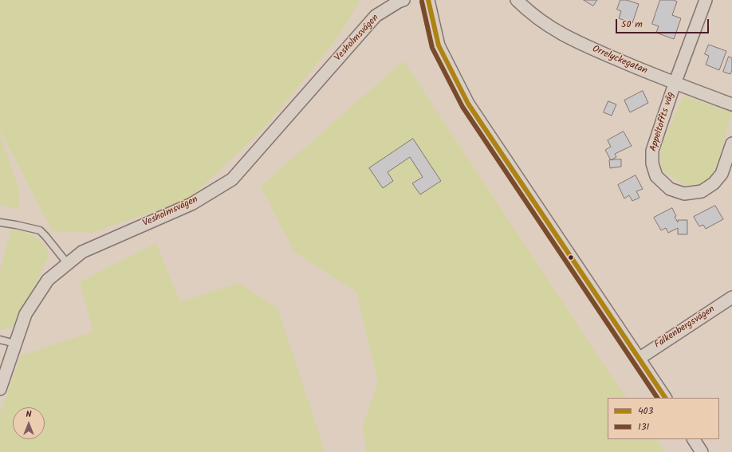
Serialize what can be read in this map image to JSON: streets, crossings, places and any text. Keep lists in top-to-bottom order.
{
  "streets": {
    "street": [
      "Vesholmsvägen",
      "Orrelyckegatan",
      "Appeltoffts väg",
      "Falkenbergsvägen"
    ]
  },
  "crossings": [
    ["Orrelyckegatan", "Appeltoffts väg"]
  ],
  "lines": ["transit line 403", "transit line 131"],
  "legend": ["403", "131"],
  "scale_bar": "50 m",
  "north": "top"
}
